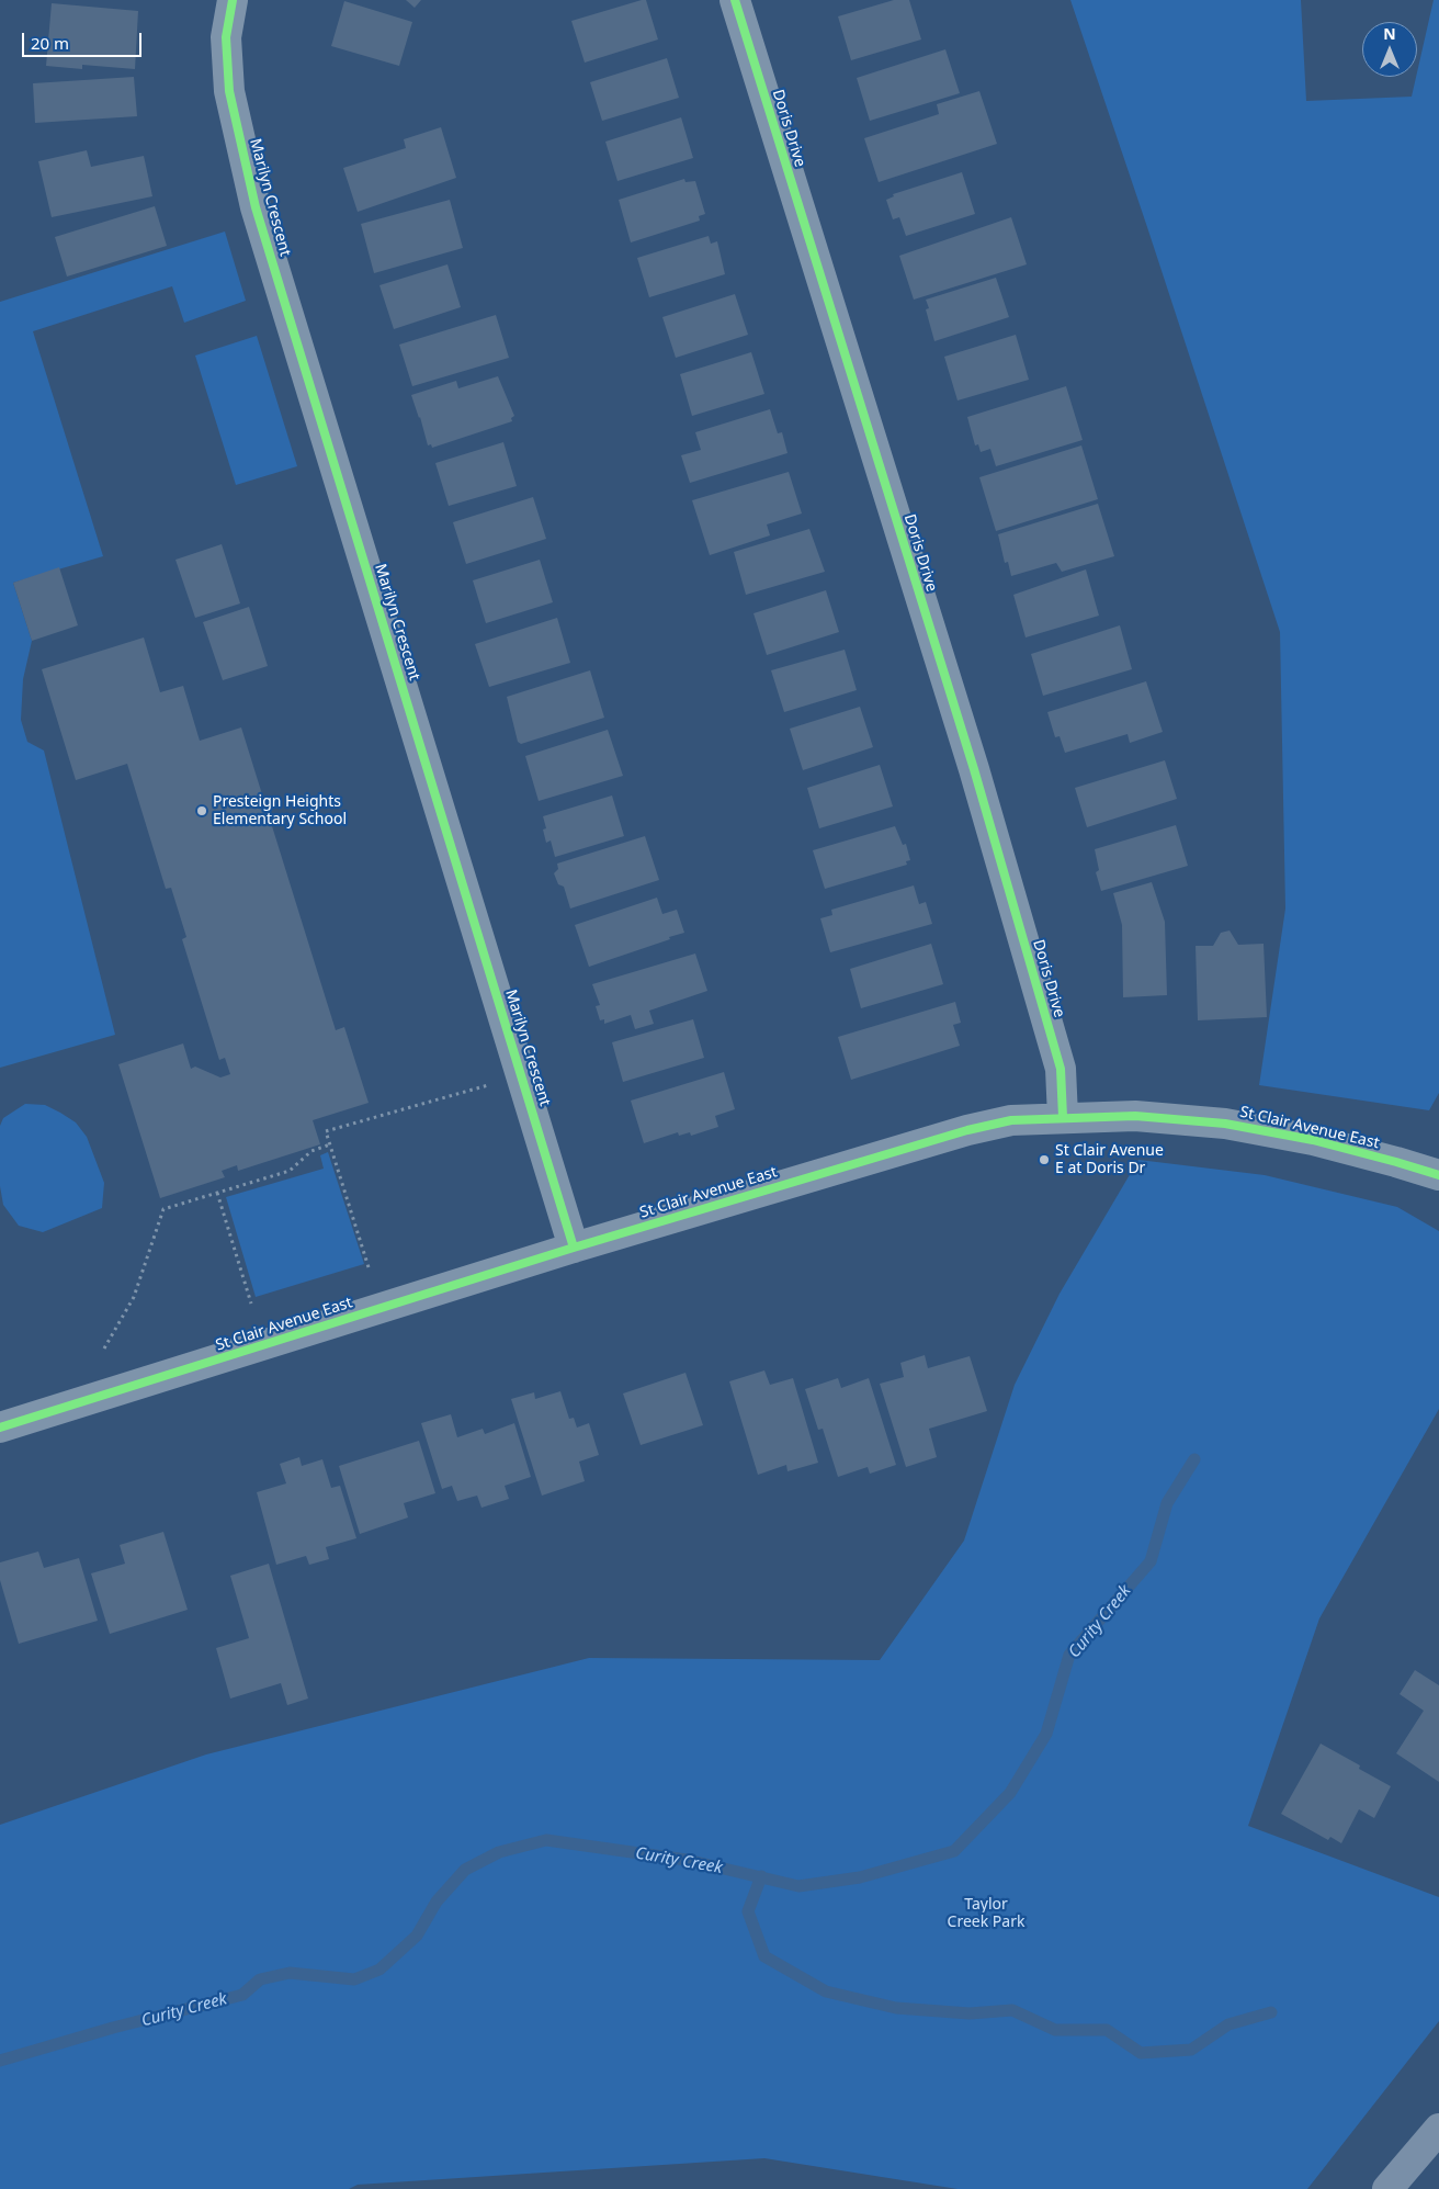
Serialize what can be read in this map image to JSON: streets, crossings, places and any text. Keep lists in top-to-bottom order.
{
  "streets": {
    "street": ["Doris Drive", "Marilyn Crescent", "St Clair Avenue East"]
  },
  "crossings": [
    ["Doris Drive", "St Clair Avenue East"],
    ["Marilyn Crescent", "St Clair Avenue East"]
  ],
  "water": ["Curity Creek"],
  "parks": ["Taylor Creek Park"],
  "places": ["Presteign Heights Elementary School", "St Clair Avenue E at Doris Dr"],
  "scale_bar": "20 m",
  "north": "top"
}
